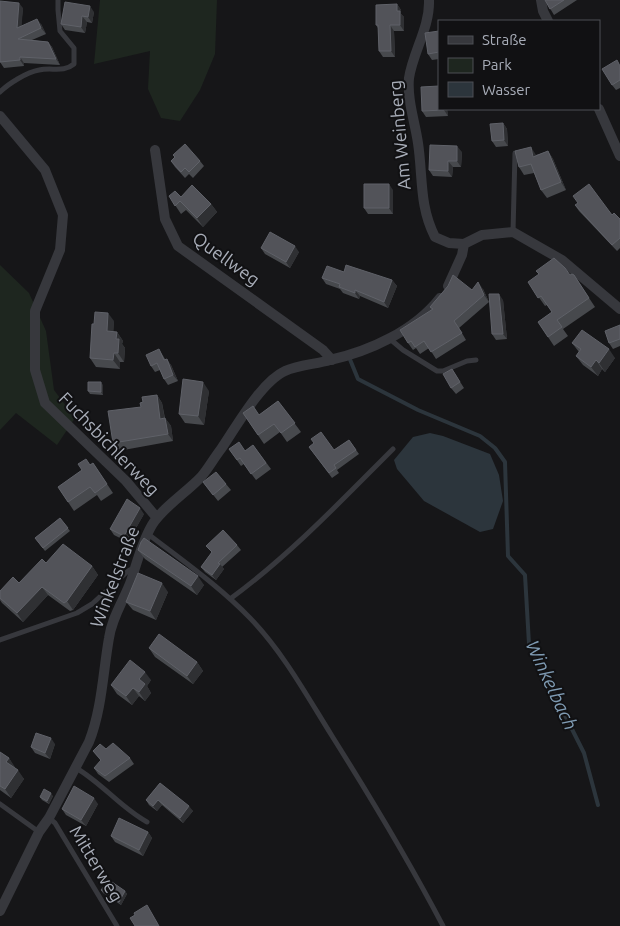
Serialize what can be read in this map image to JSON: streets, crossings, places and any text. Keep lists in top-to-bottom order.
{
  "streets": {
    "street": [
      "Am Weinberg",
      "Quellweg",
      "Fuchsbichlerweg",
      "Winkelstraße"
    ],
    "lane": ["Mitterweg"]
  },
  "crossings": [
    ["Am Weinberg", "Winkelstraße"],
    ["Quellweg", "Winkelstraße"],
    ["Fuchsbichlerweg", "Winkelstraße"],
    ["Winkelstraße", "Mitterweg"]
  ],
  "water": ["Winkelbach"],
  "legend": ["Straße", "Park", "Wasser"]
}
